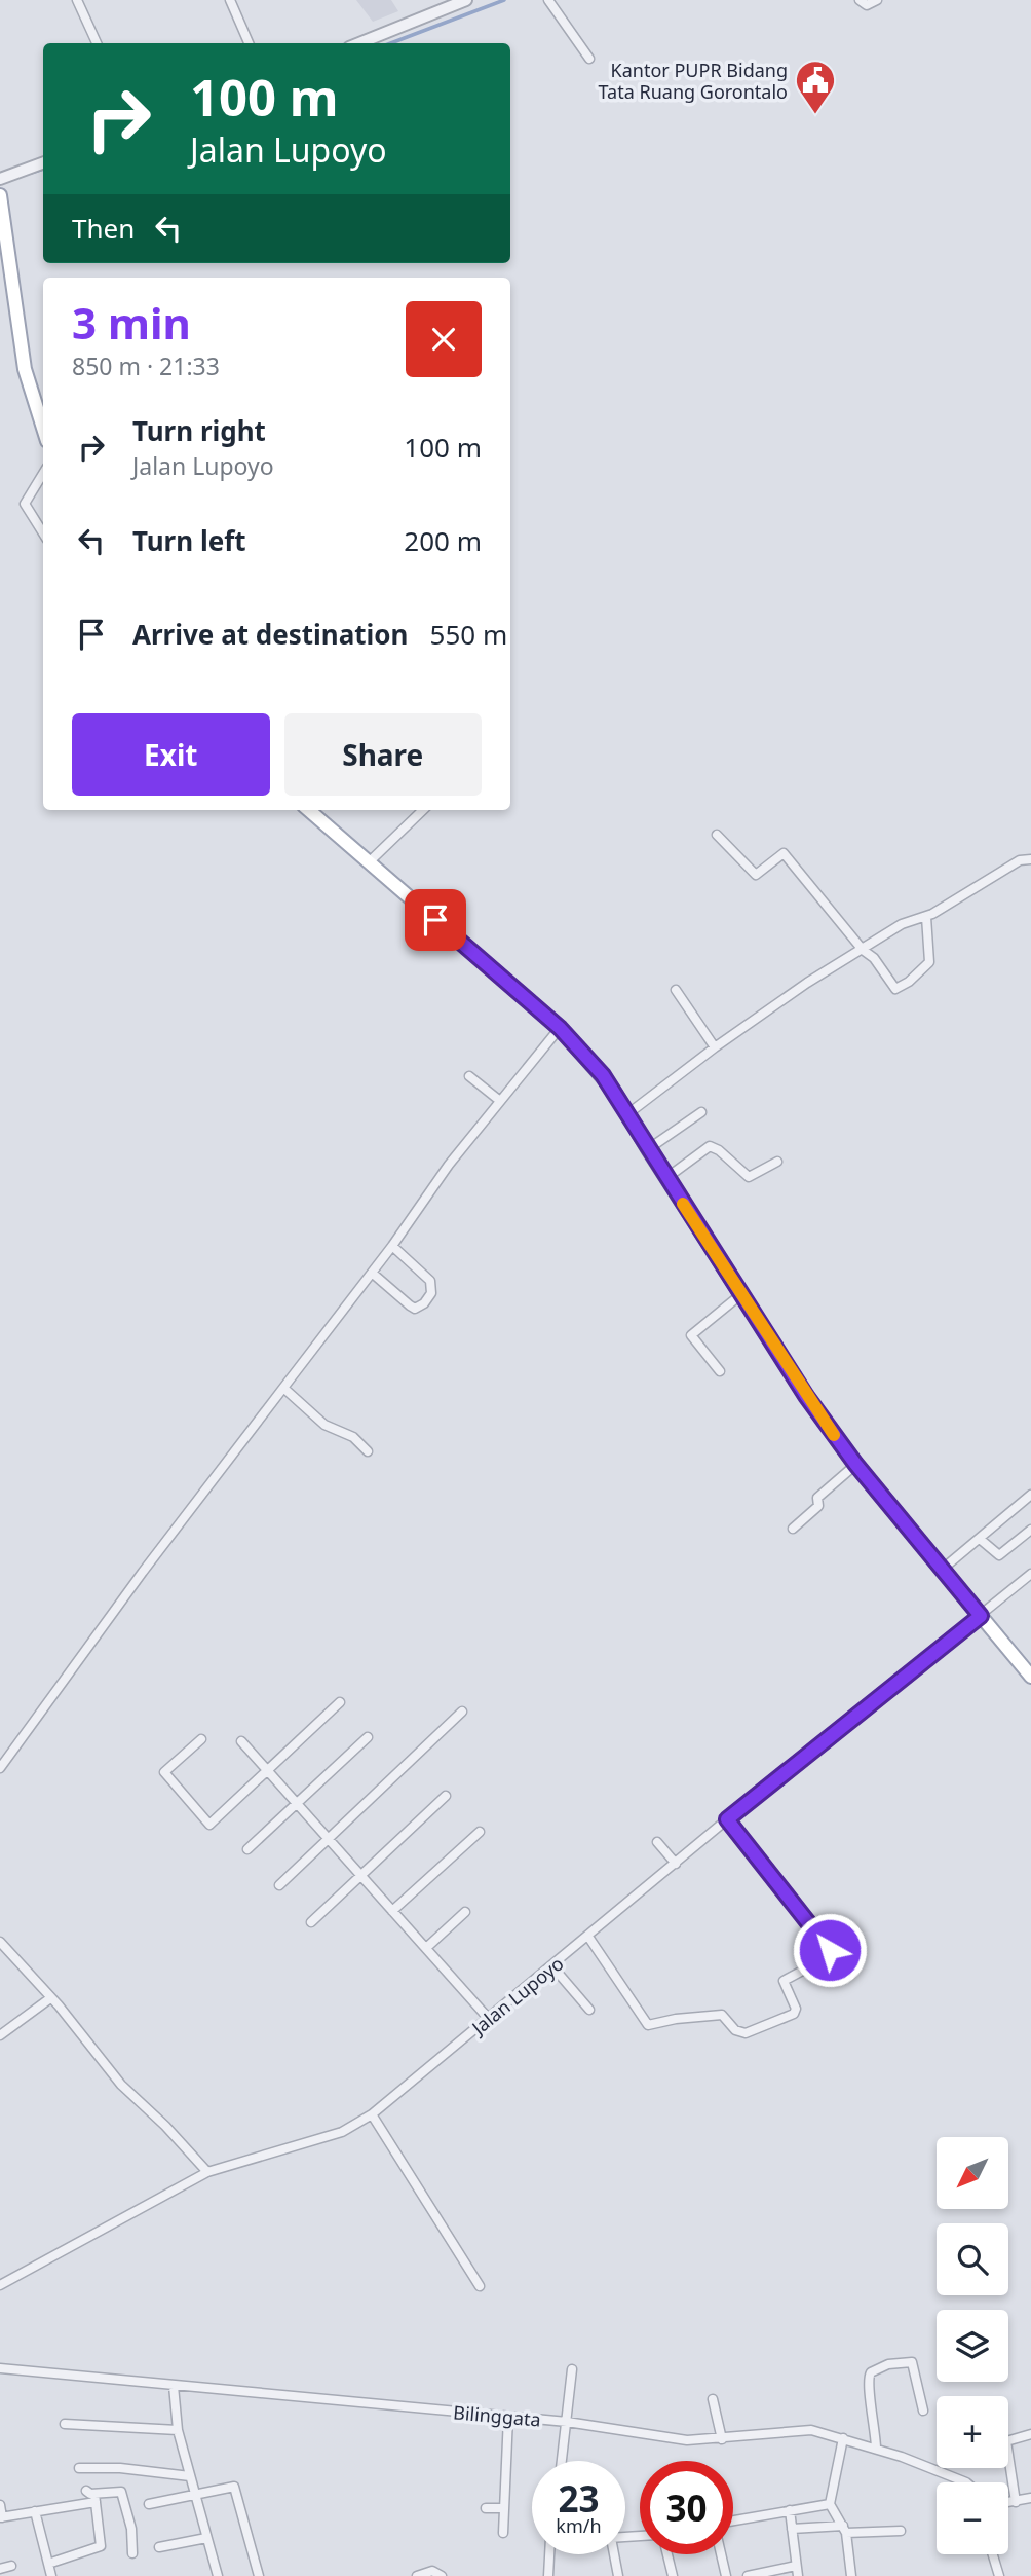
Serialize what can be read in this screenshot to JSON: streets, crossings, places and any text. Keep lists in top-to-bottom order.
{
  "streets": {
    "street": ["Jalan Lupoyo", "Bilinggata"]
  },
  "places": {
    "public building": ["Kantor PUPR Bidang Tata Ruang Gorontalo"]
  },
  "north": "bottom left",
  "page": {
    "turn": ["100 m", "Jalan Lupoyo"],
    "then": "Then",
    "heading": ["3 min", "850 m · 21:33"],
    "list": [
      {
        "name": "Turn right",
        "note": "Jalan Lupoyo",
        "value": "100 m"
      },
      {
        "name": "Turn left",
        "value": "200 m"
      },
      {
        "name": "Arrive at destination",
        "value": "550 m"
      }
    ],
    "buttons": ["Exit", "Share"],
    "map_buttons": ["+", "−"],
    "speed": "23 km/h",
    "limit": "30"
  }
}
